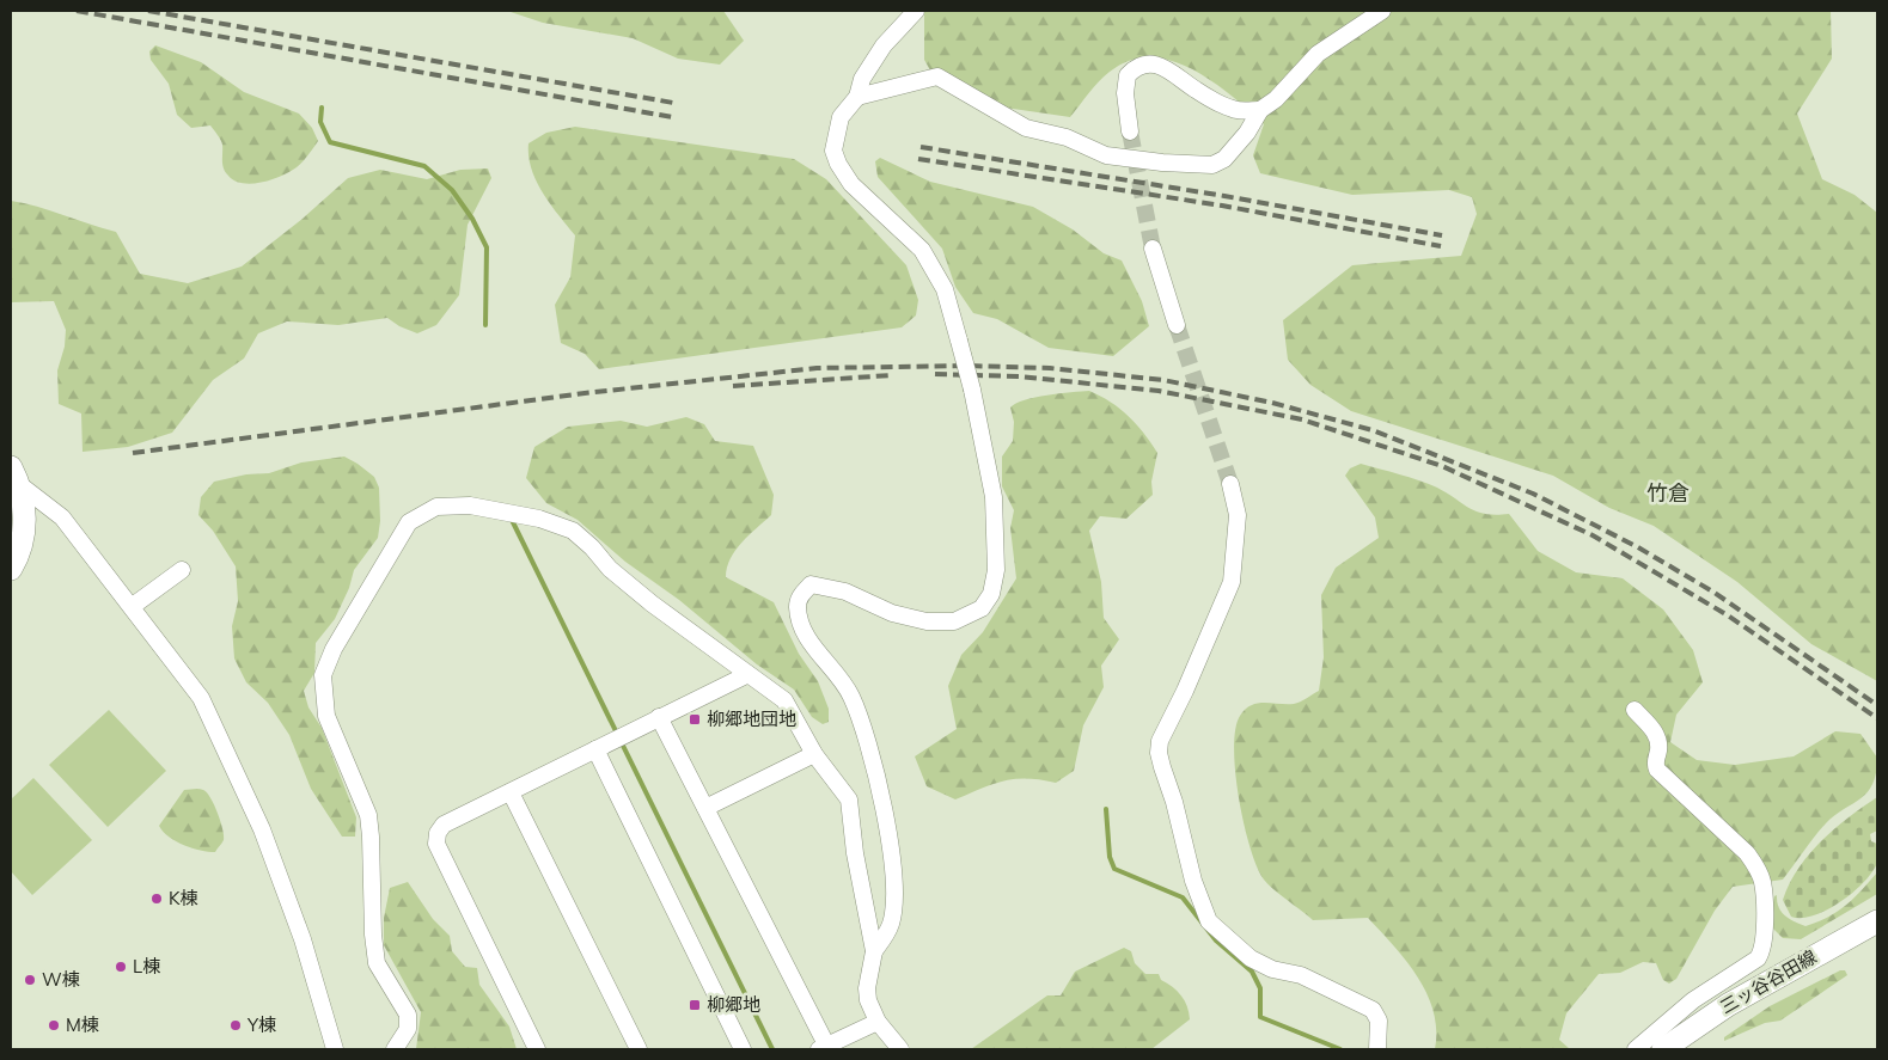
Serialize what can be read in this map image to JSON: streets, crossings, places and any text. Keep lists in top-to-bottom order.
{
  "streets": {
    "main road": ["三ッ谷谷田線"]
  },
  "districts": ["竹倉"],
  "places": {
    "transit": ["柳郷地団地", "柳郷地"],
    "other": [
      "K棟",
      "L棟",
      "W棟",
      "M棟",
      "Y棟"
    ]
  }
}
